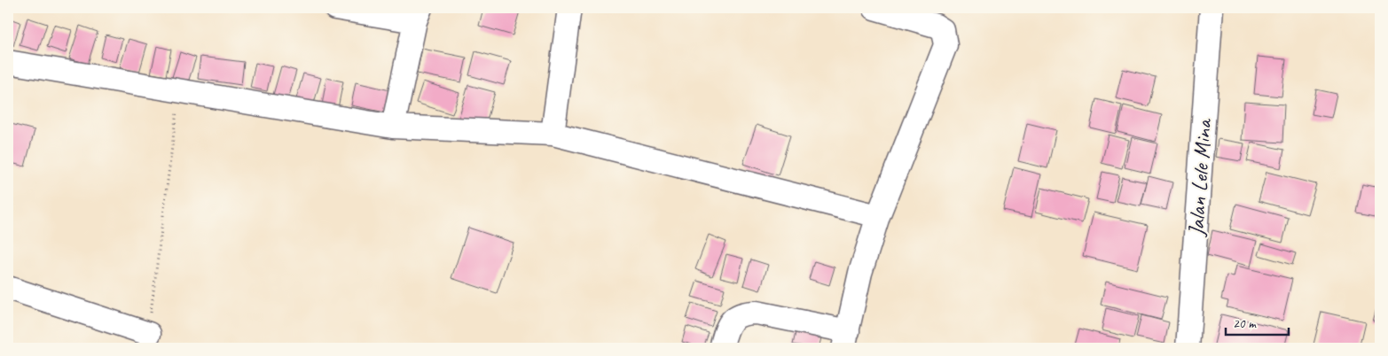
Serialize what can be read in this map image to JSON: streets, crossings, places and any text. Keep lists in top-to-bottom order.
{
  "streets": {
    "street": ["Jalan Lele Mina"]
  },
  "scale_bar": "20 m"
}
